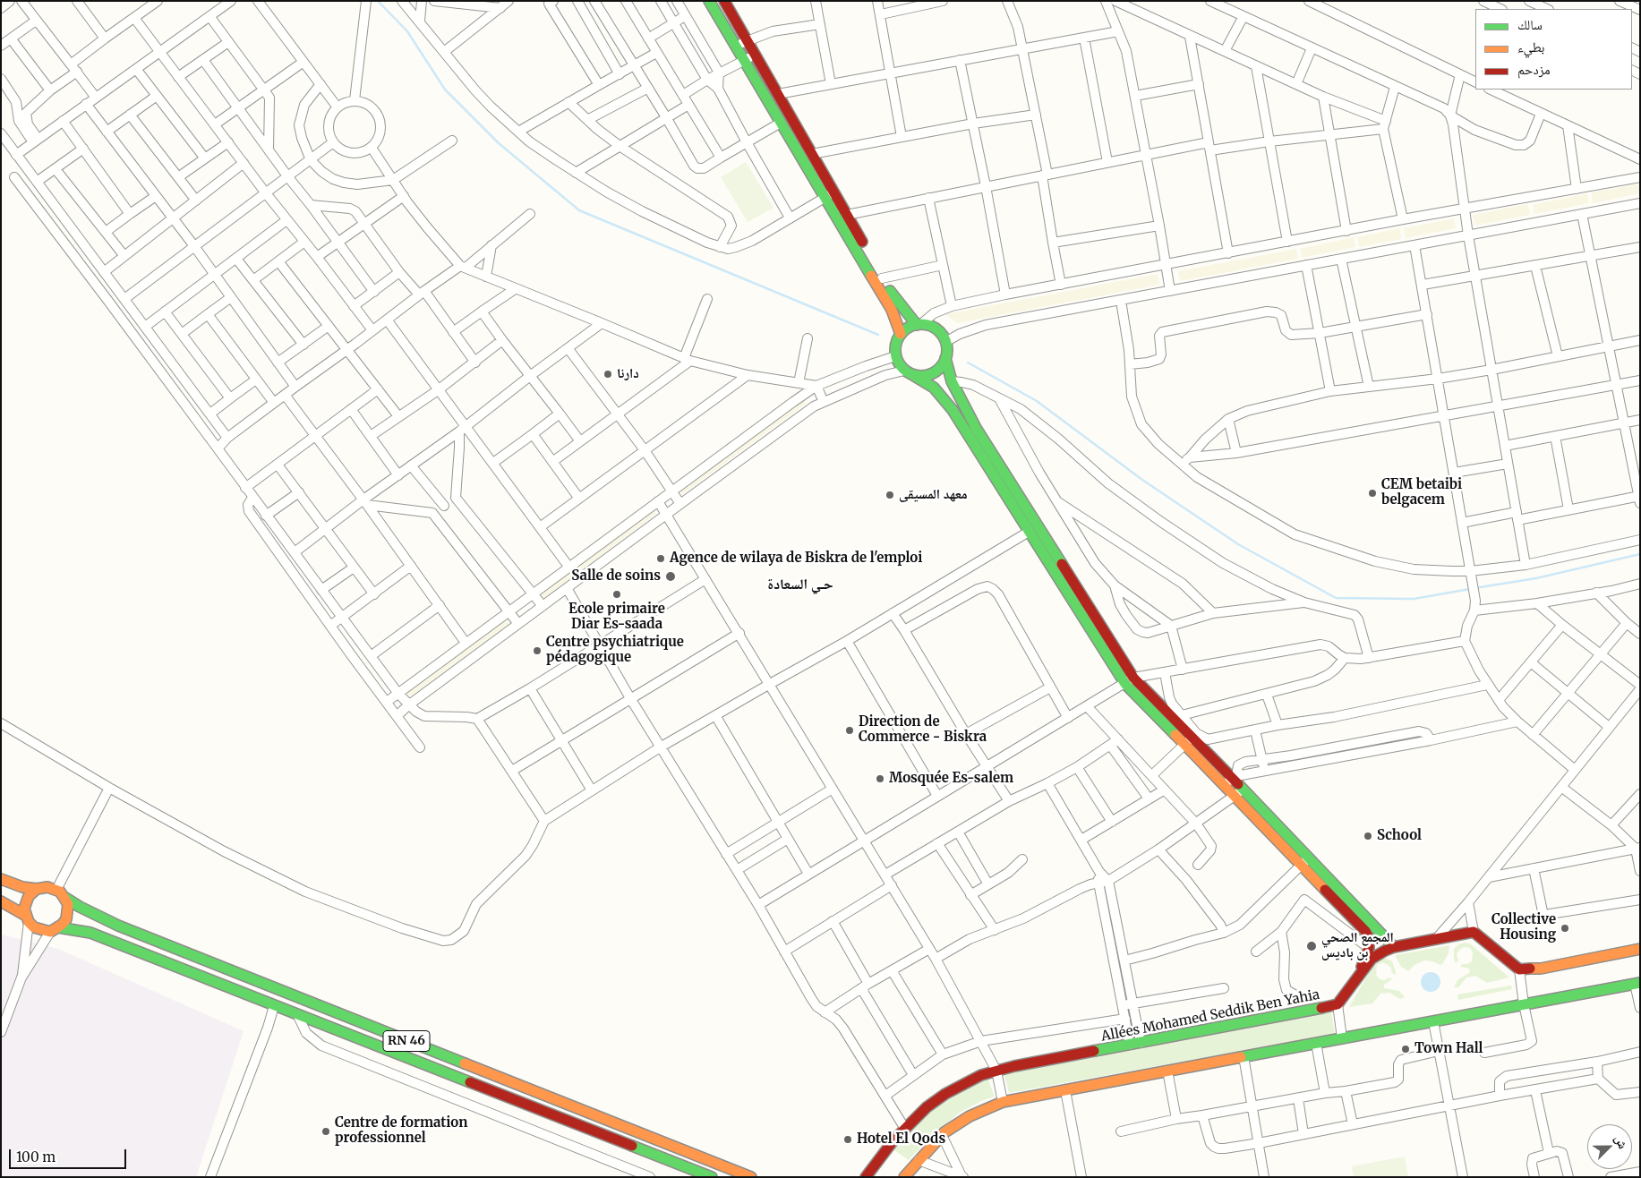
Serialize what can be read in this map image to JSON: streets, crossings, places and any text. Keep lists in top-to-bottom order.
{
  "streets": {
    "main road": ["Allées Mohamed Seddik Ben Yahia", "RN 46"]
  },
  "districts": ["حـي السعادة"],
  "places": [
    "دارنا",
    "CEM betaibi belgacem",
    "معهد المسيقى",
    "Agence de wilaya de Biskra de l'emploi",
    "Salle de soins",
    "Ecole primaire Diar Es-saada",
    "Centre psychiatrique pédagogique",
    "Direction de Commerce - Biskra",
    "Mosquée Es-salem",
    "School",
    "Collective Housing",
    "المجمع الصحي بن باديس",
    "Town Hall",
    "Centre de formation professionnel",
    "Hotel El Qods"
  ],
  "legend": ["سالك", "بطيء", "مزدحم"],
  "scale_bar": "100 m",
  "north": "top right"
}
